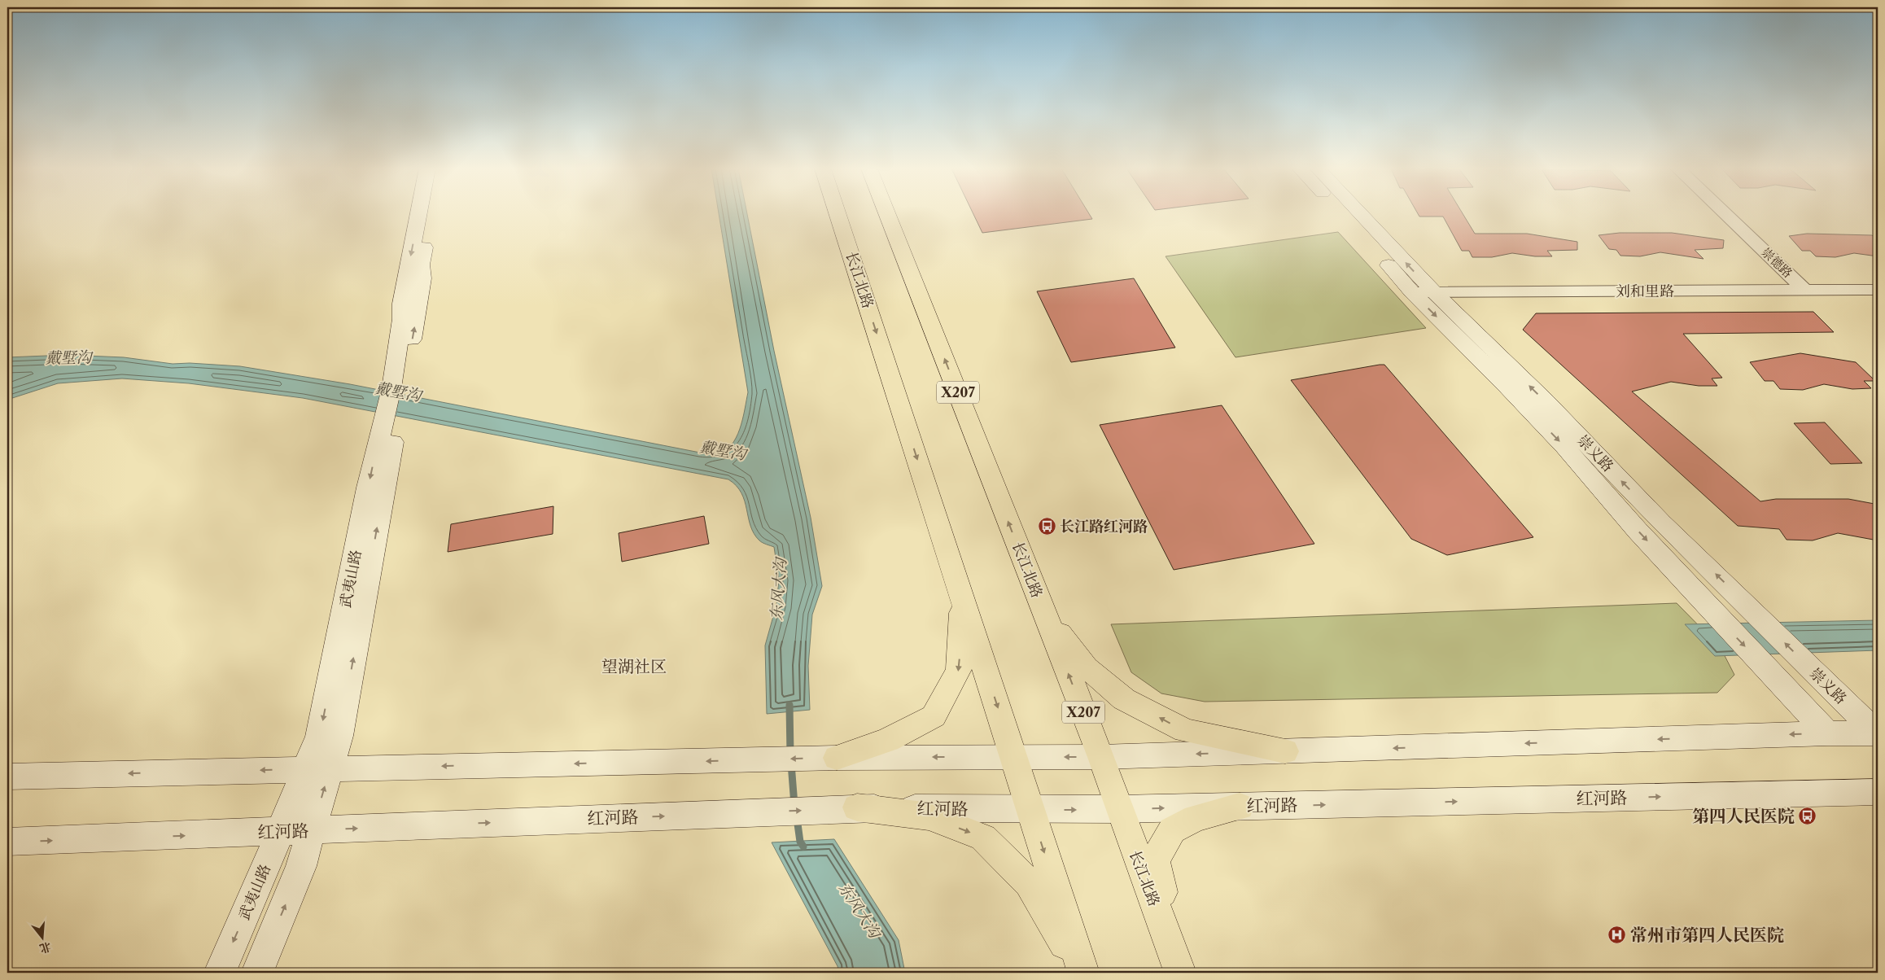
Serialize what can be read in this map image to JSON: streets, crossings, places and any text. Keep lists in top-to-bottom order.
{
  "streets": {
    "main road": ["长江北路", "X207"],
    "street": [
      "崇德路",
      "刘和里路",
      "崇义路",
      "武夷山路",
      "红河路"
    ]
  },
  "crossings": [
    ["崇德路", "刘和里路"],
    ["长江北路", "红河路"],
    ["刘和里路", "崇义路"],
    ["武夷山路", "红河路"]
  ],
  "districts": ["望湖社区"],
  "water": ["戴墅沟", "东风大沟"],
  "places": {
    "bus stop": ["长江路红河路", "第四人民医院"],
    "hospital": ["常州市第四人民医院"]
  },
  "north": "bottom"
}
